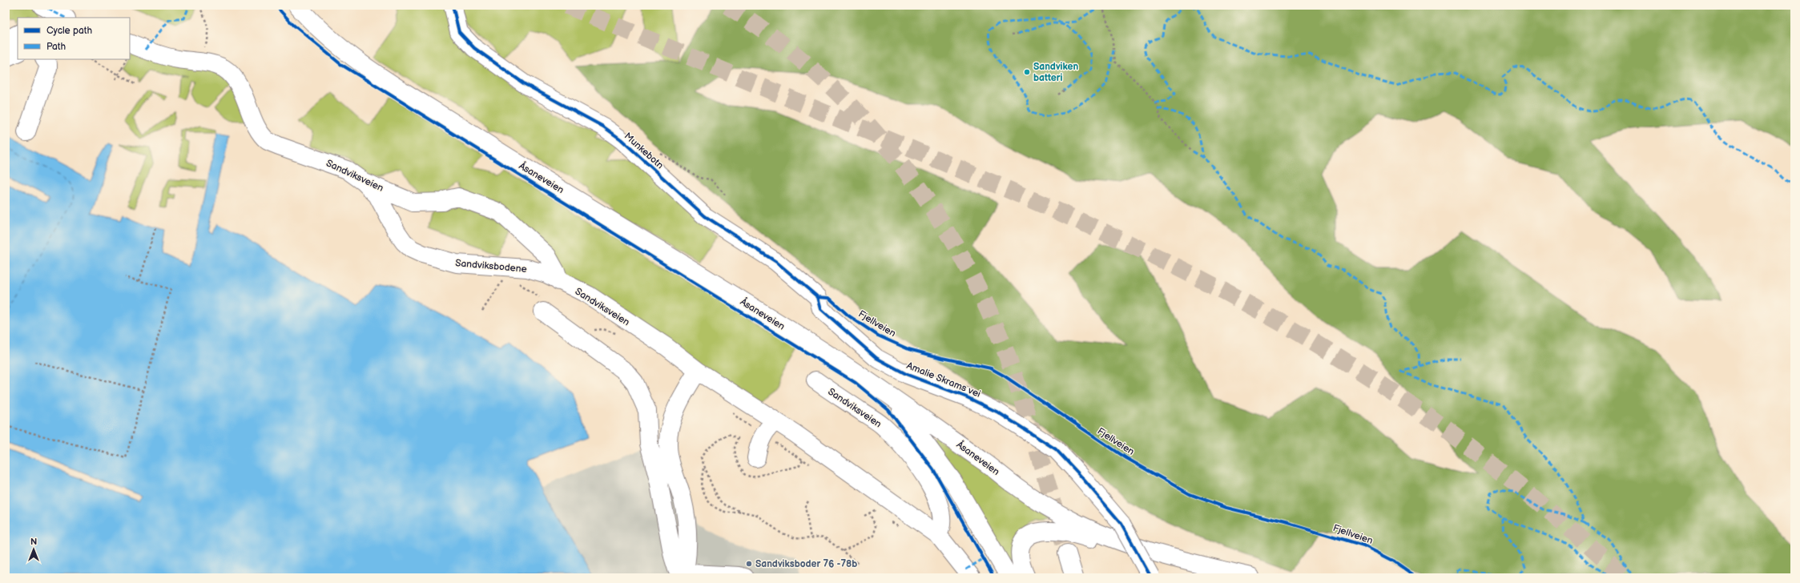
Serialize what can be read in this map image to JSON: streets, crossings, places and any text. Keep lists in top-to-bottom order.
{
  "streets": {
    "main road": [
      "Munkebotn",
      "Sandviksveien",
      "Åsaneveien",
      "Sandviksbodene",
      "Amalie Skrams vei"
    ],
    "cycle path": ["Fjellveien"]
  },
  "crossings": [
    ["Munkebotn", "Amalie Skrams vei"],
    ["Sandviksveien", "Sandviksbodene"]
  ],
  "places": ["Sandviken batteri", "Sandviksboder 76 -78b"],
  "legend": ["Cycle path", "Path"],
  "north": "top"
}
